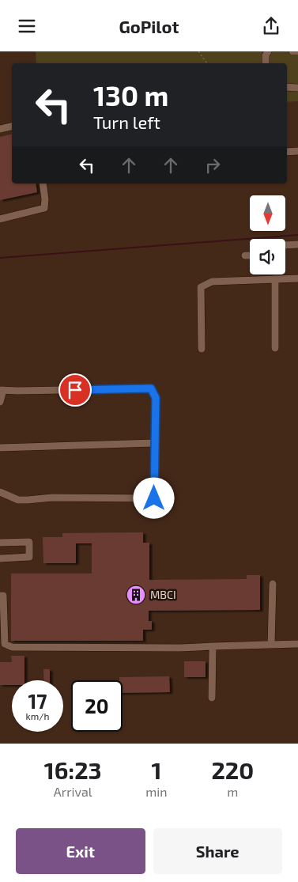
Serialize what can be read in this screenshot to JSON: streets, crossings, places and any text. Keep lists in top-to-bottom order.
{
  "places": {
    "building": ["MBCI"]
  },
  "north": "bottom",
  "page": {
    "header": "GoPilot",
    "turn": ["130 m", "Turn left"],
    "speed": "17 km/h",
    "limit": "20",
    "eta": [
      "16:23",
      "Arrival",
      "1",
      "min",
      "220",
      "m"
    ],
    "buttons": ["Exit", "Share"]
  }
}
